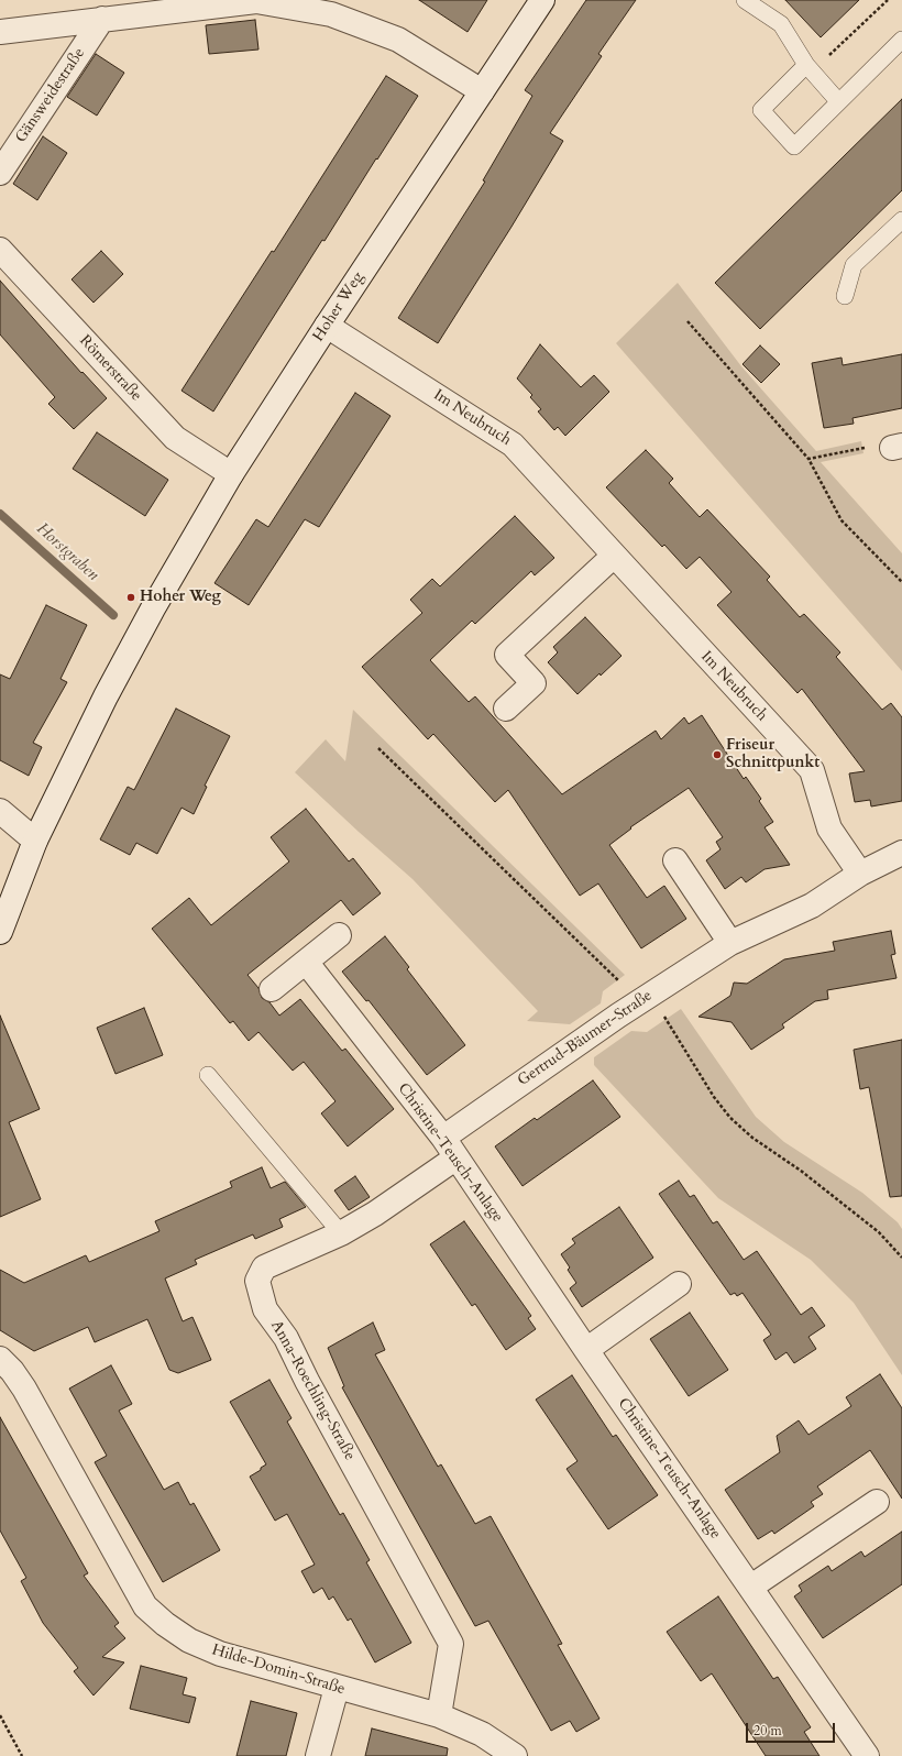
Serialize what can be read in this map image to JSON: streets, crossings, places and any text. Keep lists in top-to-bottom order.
{
  "streets": {
    "street": [
      "Gänsweidestraße",
      "Hoher Weg",
      "Römerstraße",
      "Im Neubruch",
      "Gertrud-Bäumer-Straße",
      "Christine-Teusch-Anlage",
      "Anna-Roechling-Straße",
      "Hilde-Domin-Straße"
    ]
  },
  "crossings": [
    ["Gänsweidestraße", "Hoher Weg"],
    ["Hoher Weg", "Römerstraße"],
    ["Hoher Weg", "Im Neubruch"],
    ["Im Neubruch", "Gertrud-Bäumer-Straße"],
    ["Gertrud-Bäumer-Straße", "Christine-Teusch-Anlage"],
    ["Christine-Teusch-Anlage", "Anna-Roechling-Straße"],
    ["Anna-Roechling-Straße", "Hilde-Domin-Straße"]
  ],
  "water": ["Horstgraben"],
  "places": ["Hoher Weg", "Friseur Schnittpunkt"],
  "scale_bar": "20 m"
}
